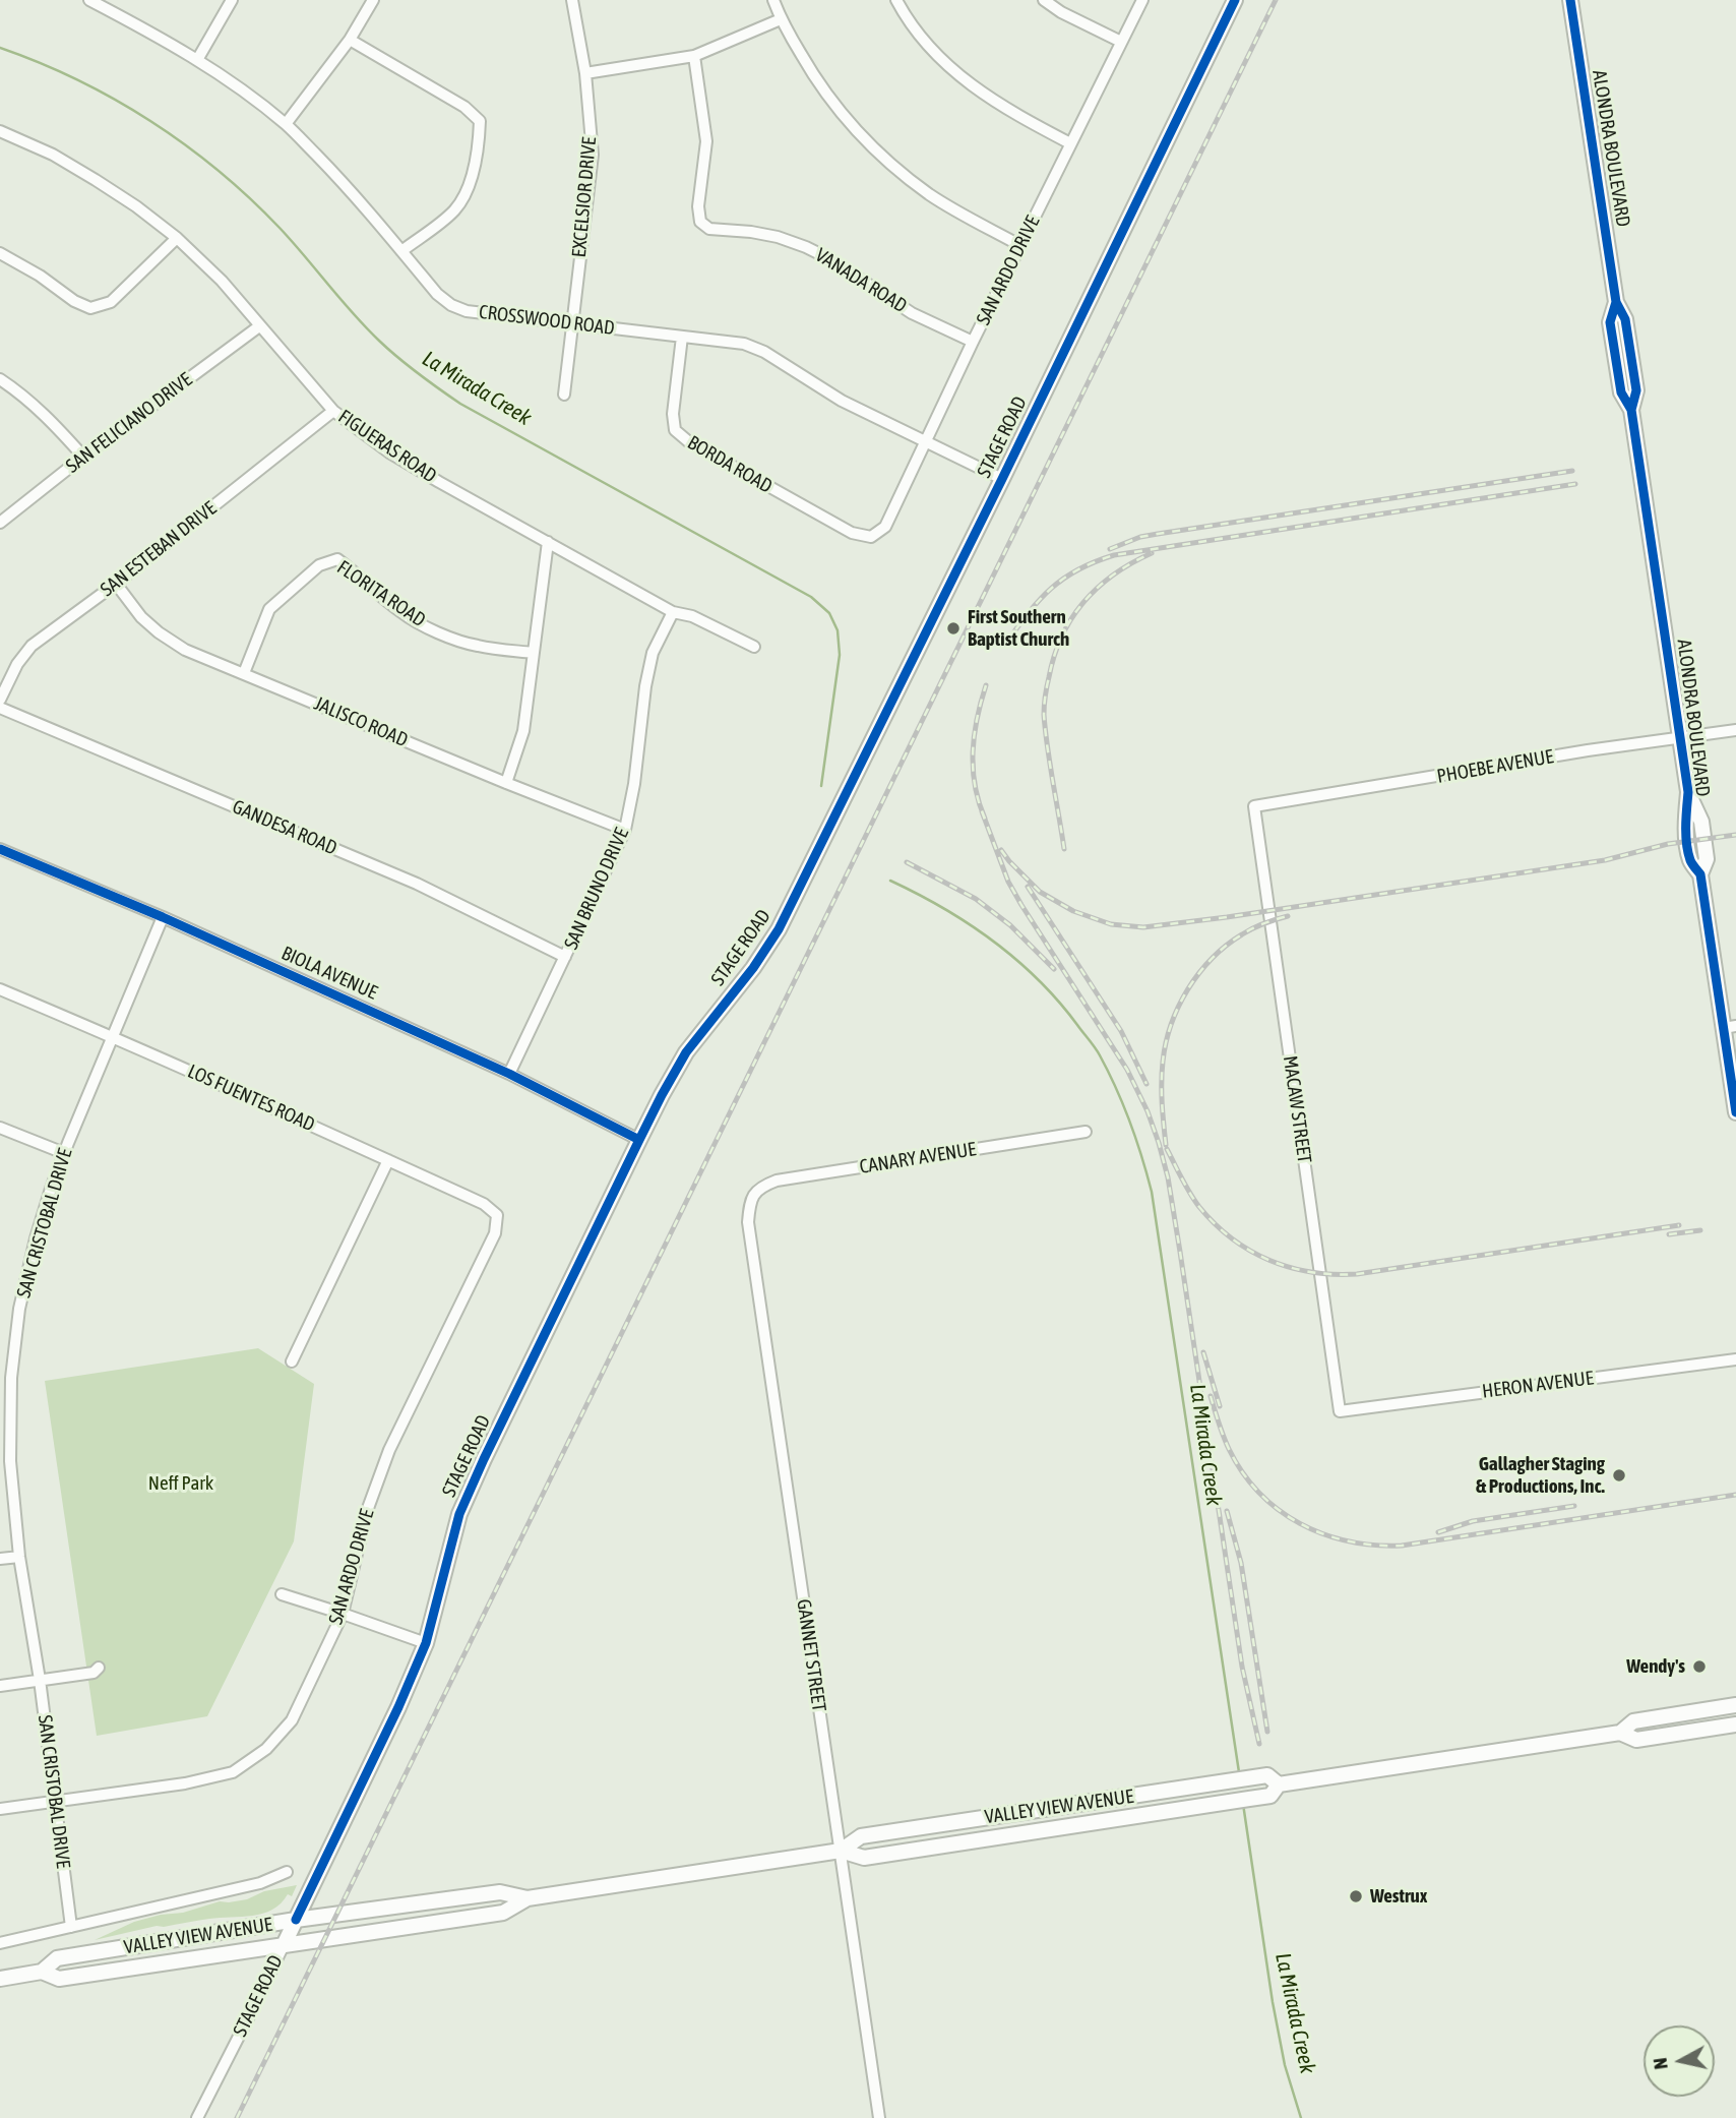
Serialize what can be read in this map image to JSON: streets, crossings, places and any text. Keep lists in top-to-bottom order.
{
  "streets": {
    "main road": ["ALONDRA BOULEVARD", "STAGE ROAD", "VALLEY VIEW AVENUE"],
    "street": [
      "EXCELSIOR DRIVE",
      "SAN ARDO DRIVE",
      "VANADA ROAD",
      "CROSSWOOD ROAD",
      "SAN FELICIANO DRIVE",
      "FIGUERAS ROAD",
      "BORDA ROAD",
      "SAN ESTEBAN DRIVE",
      "FLORITA ROAD",
      "JALISCO ROAD",
      "PHOEBE AVENUE",
      "GANDESA ROAD",
      "SAN BRUNO DRIVE",
      "BIOLA AVENUE",
      "LOS FUENTES ROAD",
      "MACAW STREET",
      "CANARY AVENUE",
      "SAN CRISTOBAL DRIVE",
      "HERON AVENUE",
      "GANNET STREET"
    ]
  },
  "crossings": [
    ["ALONDRA BOULEVARD", "PHOEBE AVENUE"],
    ["EXCELSIOR DRIVE", "CROSSWOOD ROAD"],
    ["SAN ARDO DRIVE", "VANADA ROAD"],
    ["SAN ARDO DRIVE", "CROSSWOOD ROAD"],
    ["SAN ARDO DRIVE", "BORDA ROAD"],
    ["SAN ARDO DRIVE", "LOS FUENTES ROAD"],
    ["SAN ARDO DRIVE", "SAN CRISTOBAL DRIVE"],
    ["CROSSWOOD ROAD", "STAGE ROAD"],
    ["CROSSWOOD ROAD", "BORDA ROAD"],
    ["SAN FELICIANO DRIVE", "FIGUERAS ROAD"],
    ["STAGE ROAD", "BIOLA AVENUE"],
    ["STAGE ROAD", "VALLEY VIEW AVENUE"],
    ["FIGUERAS ROAD", "SAN ESTEBAN DRIVE"],
    ["FIGUERAS ROAD", "SAN BRUNO DRIVE"],
    ["SAN ESTEBAN DRIVE", "JALISCO ROAD"],
    ["FLORITA ROAD", "JALISCO ROAD"],
    ["JALISCO ROAD", "SAN BRUNO DRIVE"],
    ["PHOEBE AVENUE", "MACAW STREET"],
    ["GANDESA ROAD", "SAN BRUNO DRIVE"],
    ["SAN BRUNO DRIVE", "BIOLA AVENUE"],
    ["BIOLA AVENUE", "SAN CRISTOBAL DRIVE"],
    ["LOS FUENTES ROAD", "SAN CRISTOBAL DRIVE"],
    ["MACAW STREET", "HERON AVENUE"],
    ["CANARY AVENUE", "GANNET STREET"],
    ["SAN CRISTOBAL DRIVE", "VALLEY VIEW AVENUE"],
    ["GANNET STREET", "VALLEY VIEW AVENUE"]
  ],
  "water": ["La Mirada Creek"],
  "parks": ["Neff Park"],
  "places": [
    "First Southern Baptist Church",
    "Gallagher Staging & Productions, Inc.",
    "Wendy's",
    "Westrux"
  ],
  "north": "left"
}
